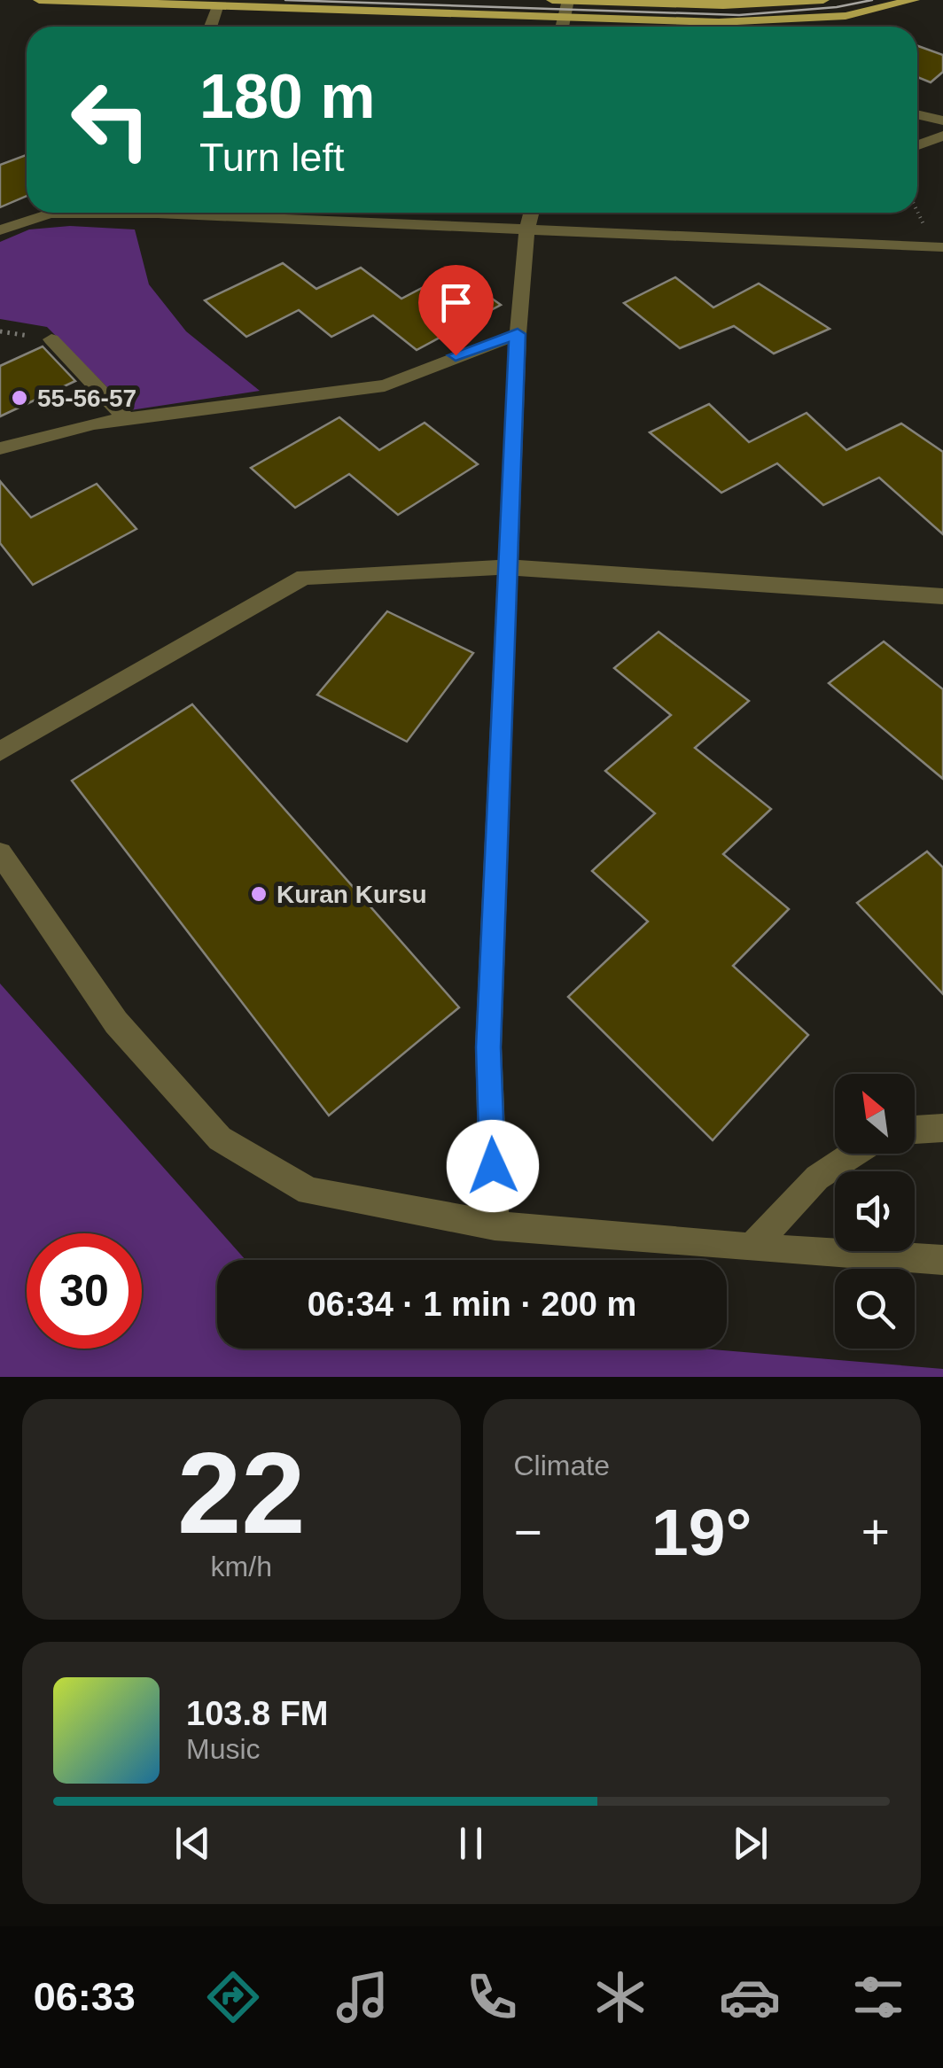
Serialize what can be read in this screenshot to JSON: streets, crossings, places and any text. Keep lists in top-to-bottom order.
{
  "places": ["55-56-57", "Kuran Kursu"],
  "north": "top left",
  "page": {
    "turn": ["180 m", "Turn left"],
    "limit": "30",
    "trip": "06:34 · 1 min · 200 m",
    "tile": [
      ["22", "km/h"],
      "Climate"
    ],
    "heat": ["−", "19°", "+"],
    "song": ["103.8 FM", "Music"],
    "tabs": "06:33"
  }
}
